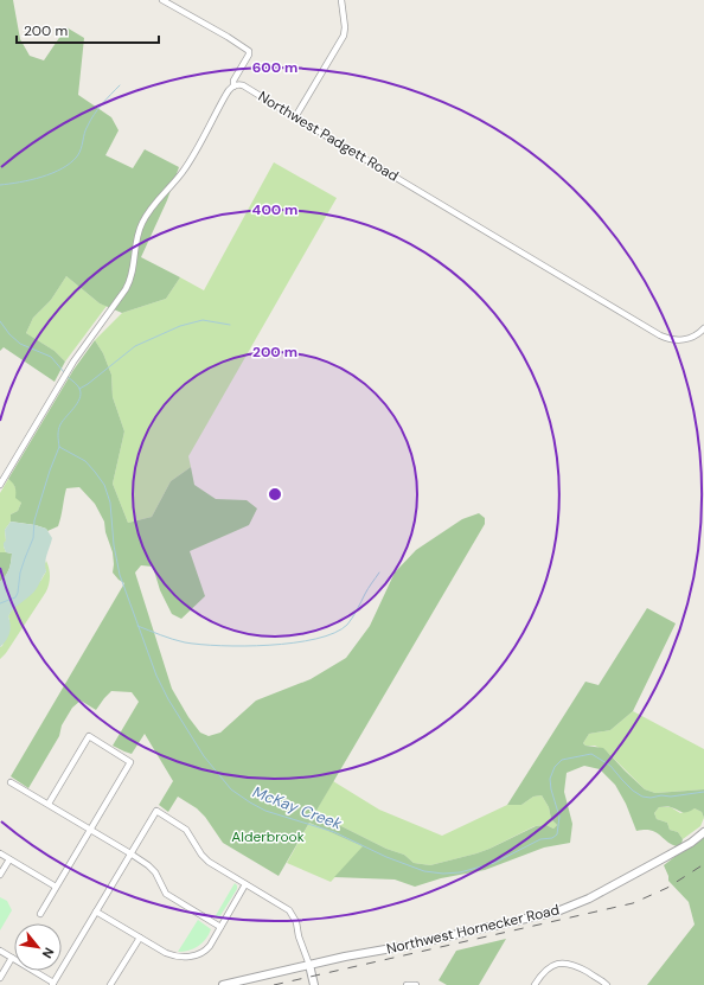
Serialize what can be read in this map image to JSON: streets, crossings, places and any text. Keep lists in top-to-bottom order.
{
  "streets": {
    "street": ["Northwest Padgett Road", "Northwest Hornecker Road"]
  },
  "water": ["McKay Creek"],
  "parks": ["Alderbrook"],
  "scale_bar": "200 m",
  "north": "bottom right",
  "rings": ["600 m", "400 m", "200 m"]
}
